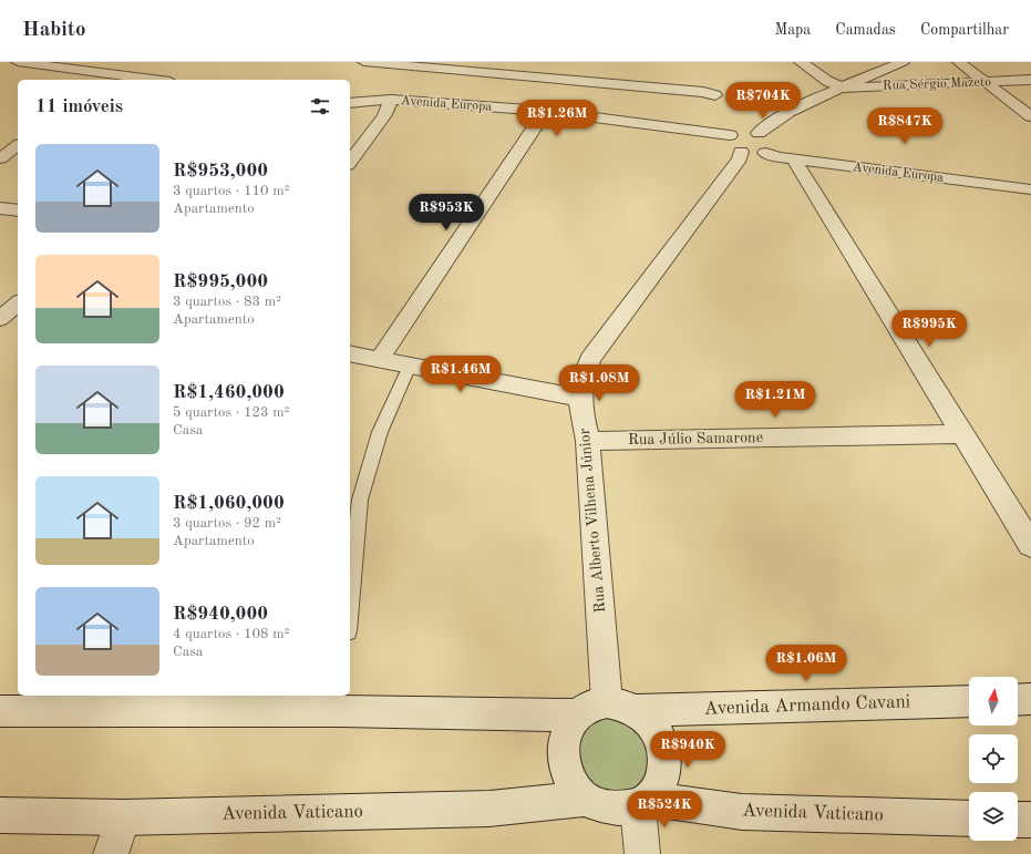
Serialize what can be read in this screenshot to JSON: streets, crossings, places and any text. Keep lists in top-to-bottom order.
{
  "streets": {
    "street": [
      "Rua Sérgio Mazeto",
      "Avenida Europa",
      "Rua Júlio Samarone",
      "Rua Alberto Vilhena Júnior",
      "Avenida Armando Cavani",
      "Avenida Vaticano"
    ]
  },
  "crossings": [
    ["Avenida Europa", "Rua Alberto Vilhena Júnior"],
    ["Rua Júlio Samarone", "Rua Alberto Vilhena Júnior"],
    ["Rua Alberto Vilhena Júnior", "Avenida Armando Cavani"],
    ["Rua Alberto Vilhena Júnior", "Avenida Vaticano"],
    ["Avenida Armando Cavani", "Avenida Vaticano"]
  ],
  "north": "top",
  "page": {
    "header": "Habito",
    "nav": ["Mapa", "Camadas", "Compartilhar"],
    "heading": "11 imóveis",
    "price": [
      "R$704K",
      "R$1.26M",
      "R$847K",
      "R$953K",
      "R$995K",
      "R$1.46M",
      "R$1.08M",
      "R$1.21M",
      "R$1.06M",
      "R$940K",
      "R$524K"
    ],
    "list": [
      {
        "name": "R$953,000",
        "note": "3 quartos · 110 m² · Apartamento"
      },
      {
        "name": "R$995,000",
        "note": "3 quartos · 83 m² · Apartamento"
      },
      {
        "name": "R$1,460,000",
        "note": "5 quartos · 123 m² · Casa"
      },
      {
        "name": "R$1,060,000",
        "note": "3 quartos · 92 m² · Apartamento"
      },
      {
        "name": "R$940,000",
        "note": "4 quartos · 108 m² · Casa"
      }
    ]
  }
}
